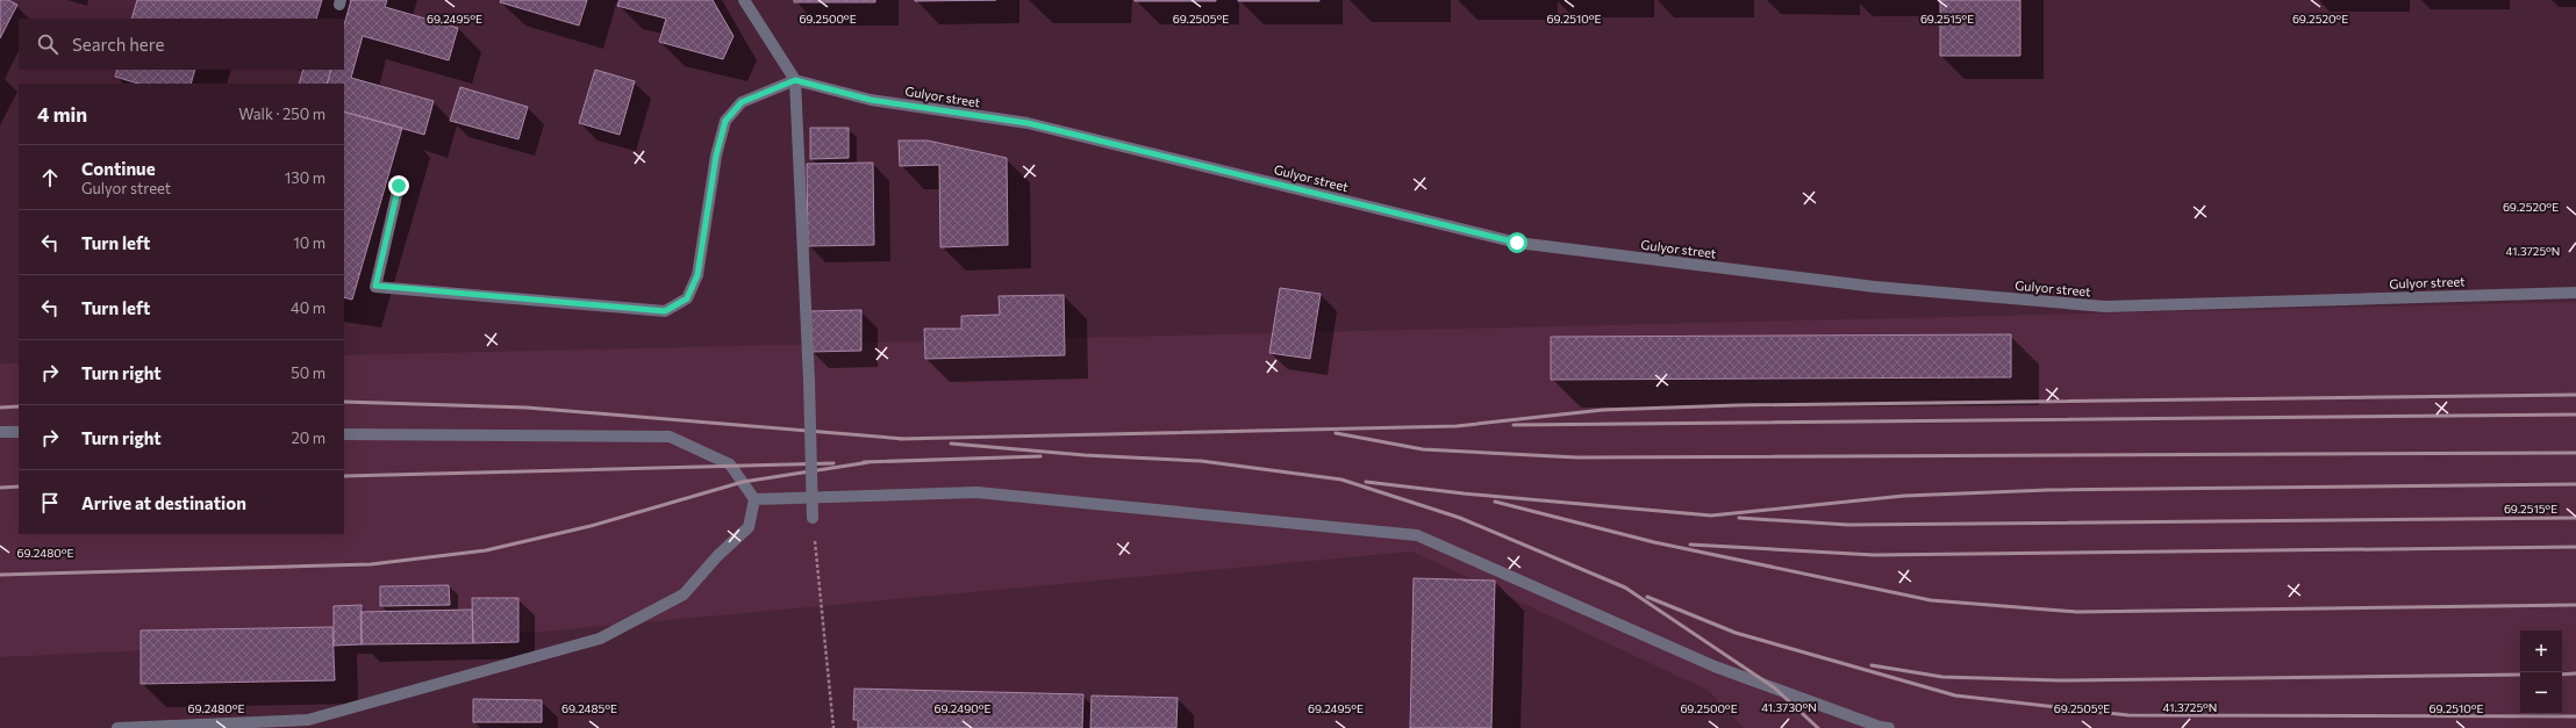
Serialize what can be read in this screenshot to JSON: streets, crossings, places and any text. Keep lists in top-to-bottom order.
{
  "streets": {
    "street": ["Gulyor street"]
  },
  "page": {
    "search": "Search here",
    "heading": ["4 min", "Walk · 250 m"],
    "list": [
      ["Continue", "Gulyor street", "130 m"],
      ["Turn left", "10 m"],
      ["Turn left", "40 m"],
      ["Turn right", "50 m"],
      ["Turn right", "20 m"],
      "Arrive at destination"
    ],
    "map_buttons": ["+", "−"]
  },
  "coordinates": [
    "69.2500°E",
    "69.2505°E",
    "69.2495°E",
    "69.2510°E",
    "69.2515°E",
    "69.2520°E",
    "41.3725°N",
    "69.2480°E",
    "41.3730°N",
    "69.2485°E",
    "69.2490°E"
  ]
}
